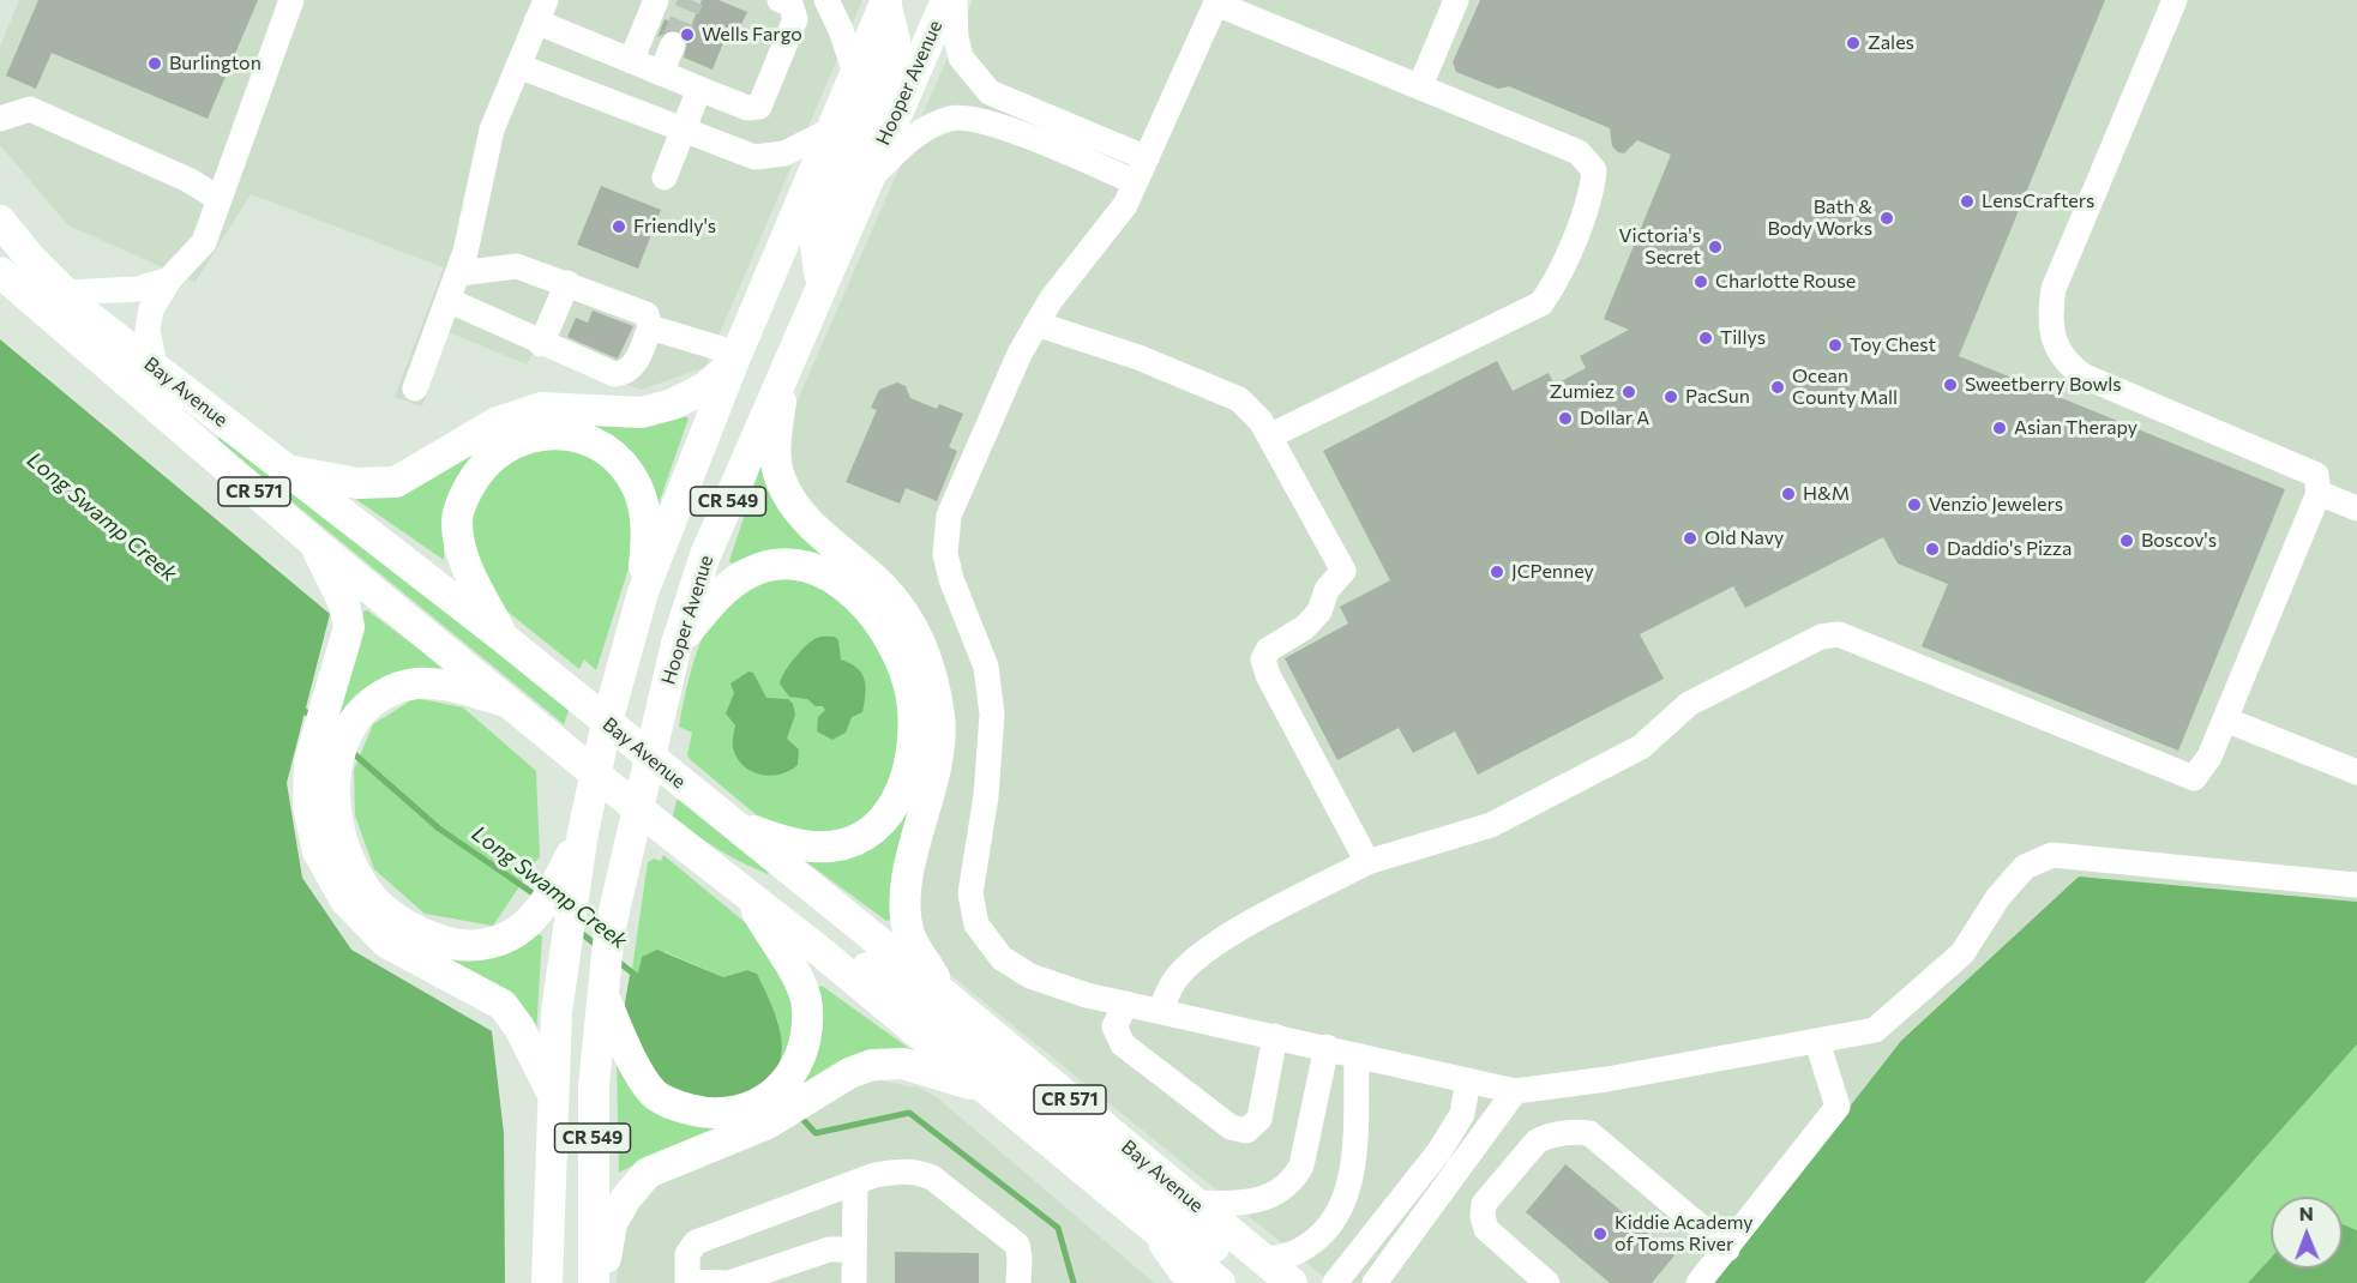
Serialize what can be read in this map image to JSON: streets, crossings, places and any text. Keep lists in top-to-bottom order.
{
  "streets": {
    "main road": [
      "Hooper Avenue",
      "Bay Avenue",
      "CR 571",
      "CR 549"
    ]
  },
  "crossings": [
    ["Hooper Avenue", "Bay Avenue"],
    ["Bay Avenue", "CR 549"]
  ],
  "water": ["Long Swamp Creek"],
  "places": [
    "Wells Fargo",
    "Zales",
    "Burlington",
    "LensCrafters",
    "Bath & Body Works",
    "Friendly's",
    "Victoria's Secret",
    "Charlotte Rouse",
    "Tillys",
    "Toy Chest",
    "Sweetberry Bowls",
    "Ocean County Mall",
    "Zumiez",
    "PacSun",
    "Dollar A",
    "Asian Therapy",
    "H&M",
    "Venzio Jewelers",
    "Old Navy",
    "Boscov's",
    "Daddio's Pizza",
    "JCPenney",
    "Kiddie Academy of Toms River"
  ],
  "north": "top"
}
